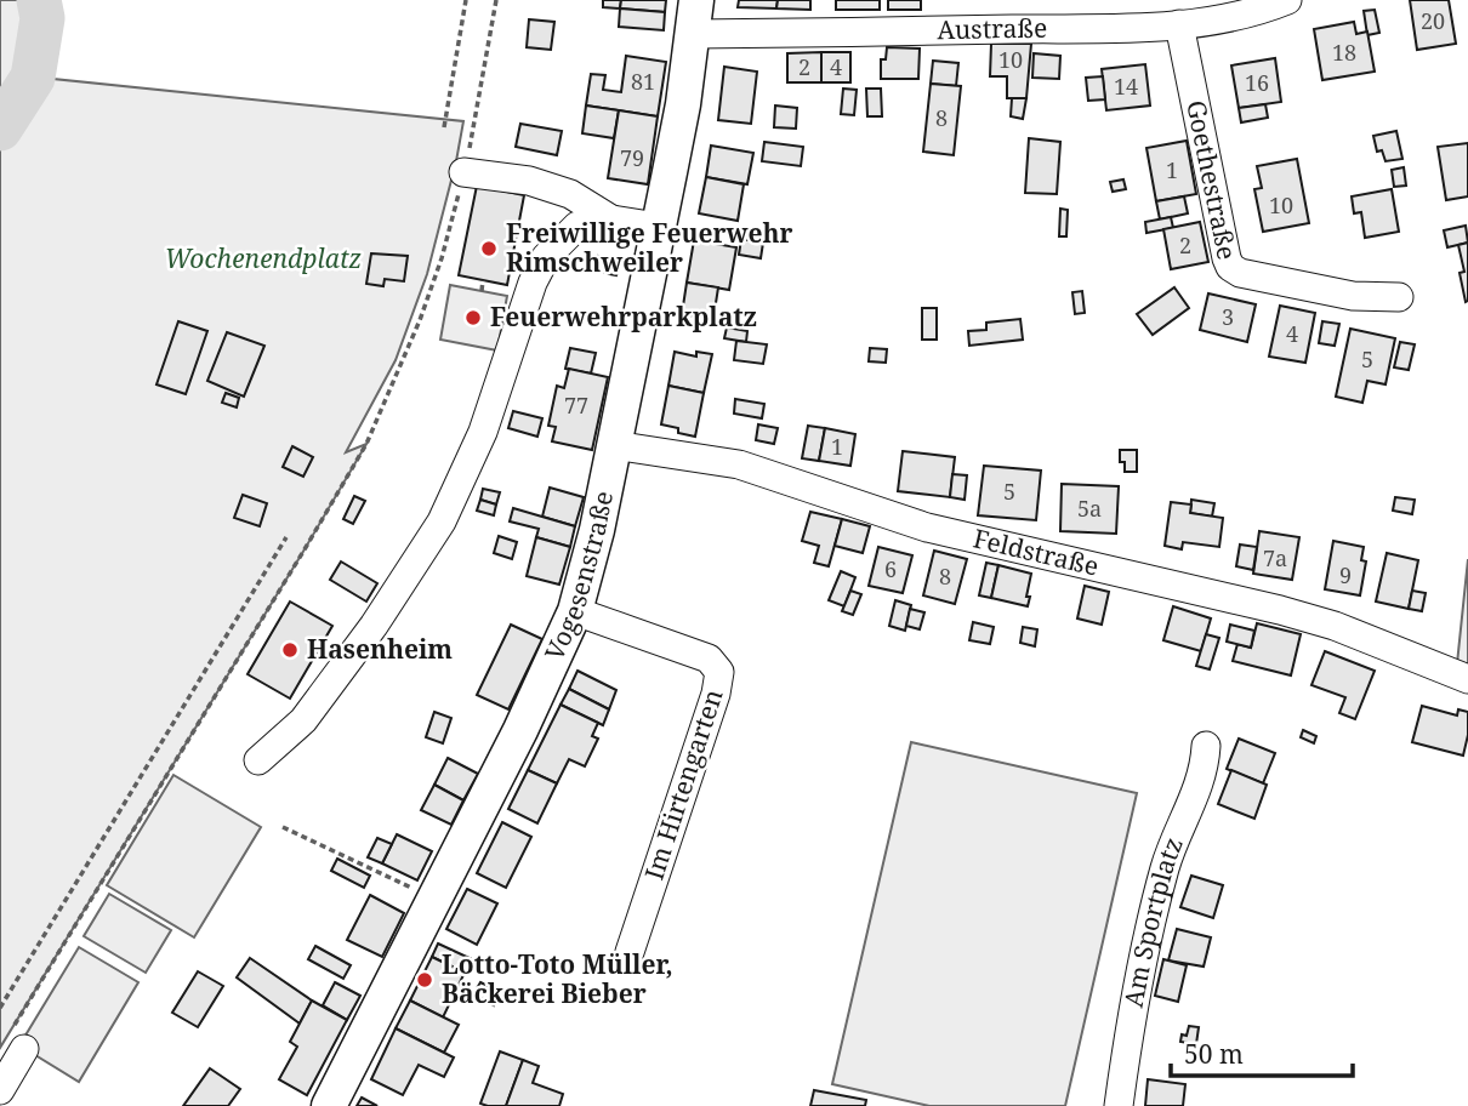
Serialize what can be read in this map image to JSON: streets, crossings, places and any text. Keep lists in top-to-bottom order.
{
  "streets": {
    "main road": ["Vogesenstraße"],
    "street": [
      "Austraße",
      "Goethestraße",
      "Feldstraße",
      "Im Hirtengarten",
      "Am Sportplatz"
    ]
  },
  "crossings": [
    ["Austraße", "Goethestraße"],
    ["Austraße", "Vogesenstraße"],
    ["Feldstraße", "Vogesenstraße"],
    ["Vogesenstraße", "Im Hirtengarten"]
  ],
  "parks": ["Wochenendplatz"],
  "places": [
    "Freiwillige Feuerwehr Rimschweiler",
    "Feuerwehrparkplatz",
    "Hasenheim",
    "Lotto-Toto Müller, Bäckerei Bieber"
  ],
  "house_numbers": [
    "20",
    "18",
    "10",
    "2",
    "4",
    "81",
    "16",
    "14",
    "8",
    "79",
    "1",
    "10",
    "2",
    "3",
    "4",
    "5",
    "77",
    "1",
    "5",
    "5a",
    "7a",
    "6",
    "9",
    "8"
  ],
  "scale_bar": "50 m"
}
